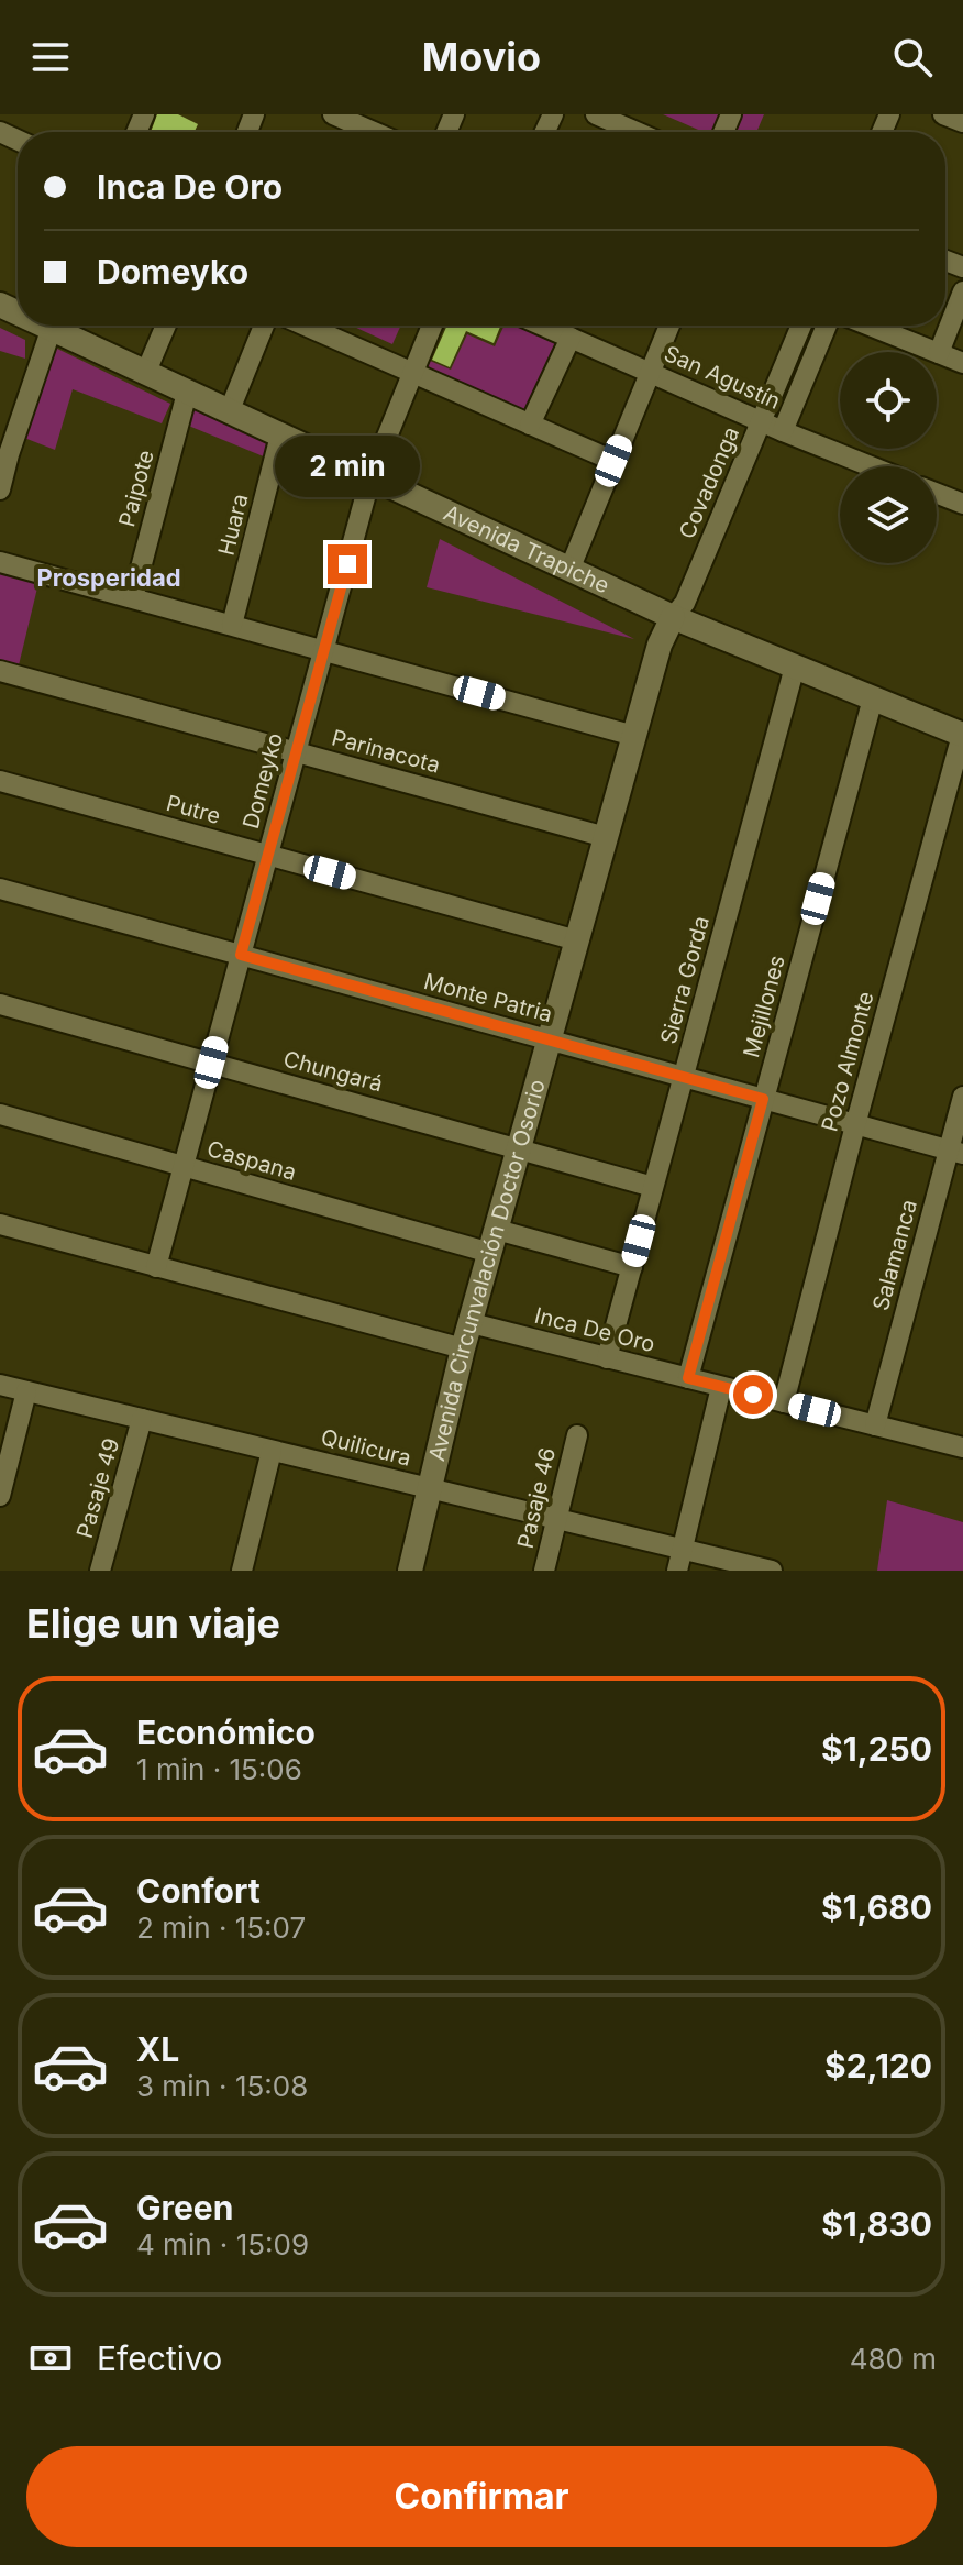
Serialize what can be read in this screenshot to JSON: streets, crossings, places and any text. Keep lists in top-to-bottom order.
{
  "streets": {
    "street": [
      "San Agustín",
      "Covadonga",
      "Paipote",
      "Huara",
      "Avenida Trapiche",
      "Parinacota",
      "Domeyko",
      "Putre",
      "Sierra Gorda",
      "Monte Patria",
      "Mejillones",
      "Pozo Almonte",
      "Chungará",
      "Caspana",
      "Salamanca",
      "Avenida Circunvalación Doctor Osorio",
      "Inca De Oro",
      "Quilicura",
      "Pasaje 49",
      "Pasaje 46"
    ]
  },
  "crossings": [
    ["San Agustín", "Covadonga"],
    ["Covadonga", "Avenida Trapiche"],
    ["Covadonga", "Avenida Circunvalación Doctor Osorio"],
    ["Paipote", "Avenida Trapiche"],
    ["Huara", "Avenida Trapiche"],
    ["Avenida Trapiche", "Domeyko"],
    ["Avenida Trapiche", "Sierra Gorda"],
    ["Avenida Trapiche", "Mejillones"],
    ["Avenida Trapiche", "Pozo Almonte"],
    ["Avenida Trapiche", "Avenida Circunvalación Doctor Osorio"],
    ["Parinacota", "Domeyko"],
    ["Parinacota", "Avenida Circunvalación Doctor Osorio"],
    ["Domeyko", "Putre"],
    ["Domeyko", "Monte Patria"],
    ["Domeyko", "Chungará"],
    ["Domeyko", "Caspana"],
    ["Putre", "Avenida Circunvalación Doctor Osorio"],
    ["Sierra Gorda", "Monte Patria"],
    ["Sierra Gorda", "Chungará"],
    ["Sierra Gorda", "Caspana"],
    ["Sierra Gorda", "Inca De Oro"],
    ["Monte Patria", "Mejillones"],
    ["Monte Patria", "Pozo Almonte"],
    ["Monte Patria", "Salamanca"],
    ["Monte Patria", "Avenida Circunvalación Doctor Osorio"],
    ["Mejillones", "Inca De Oro"],
    ["Pozo Almonte", "Inca De Oro"],
    ["Chungará", "Avenida Circunvalación Doctor Osorio"],
    ["Caspana", "Avenida Circunvalación Doctor Osorio"],
    ["Salamanca", "Inca De Oro"],
    ["Avenida Circunvalación Doctor Osorio", "Inca De Oro"],
    ["Avenida Circunvalación Doctor Osorio", "Quilicura"],
    ["Quilicura", "Pasaje 49"],
    ["Quilicura", "Pasaje 46"]
  ],
  "districts": ["Prosperidad"],
  "page": {
    "header": "Movio",
    "banner": ["Inca De Oro", "Domeyko"],
    "bubble": "2 min",
    "heading": "Elige un viaje",
    "list": [
      {
        "name": "Económico",
        "note": "1 min · 15:06",
        "value": "$1,250"
      },
      {
        "name": "Confort",
        "note": "2 min · 15:07",
        "value": "$1,680"
      },
      {
        "name": "XL",
        "note": "3 min · 15:08",
        "value": "$2,120"
      },
      {
        "name": "Green",
        "note": "4 min · 15:09",
        "value": "$1,830"
      }
    ],
    "pay": ["Efectivo", "480 m"],
    "buttons": "Confirmar"
  }
}
